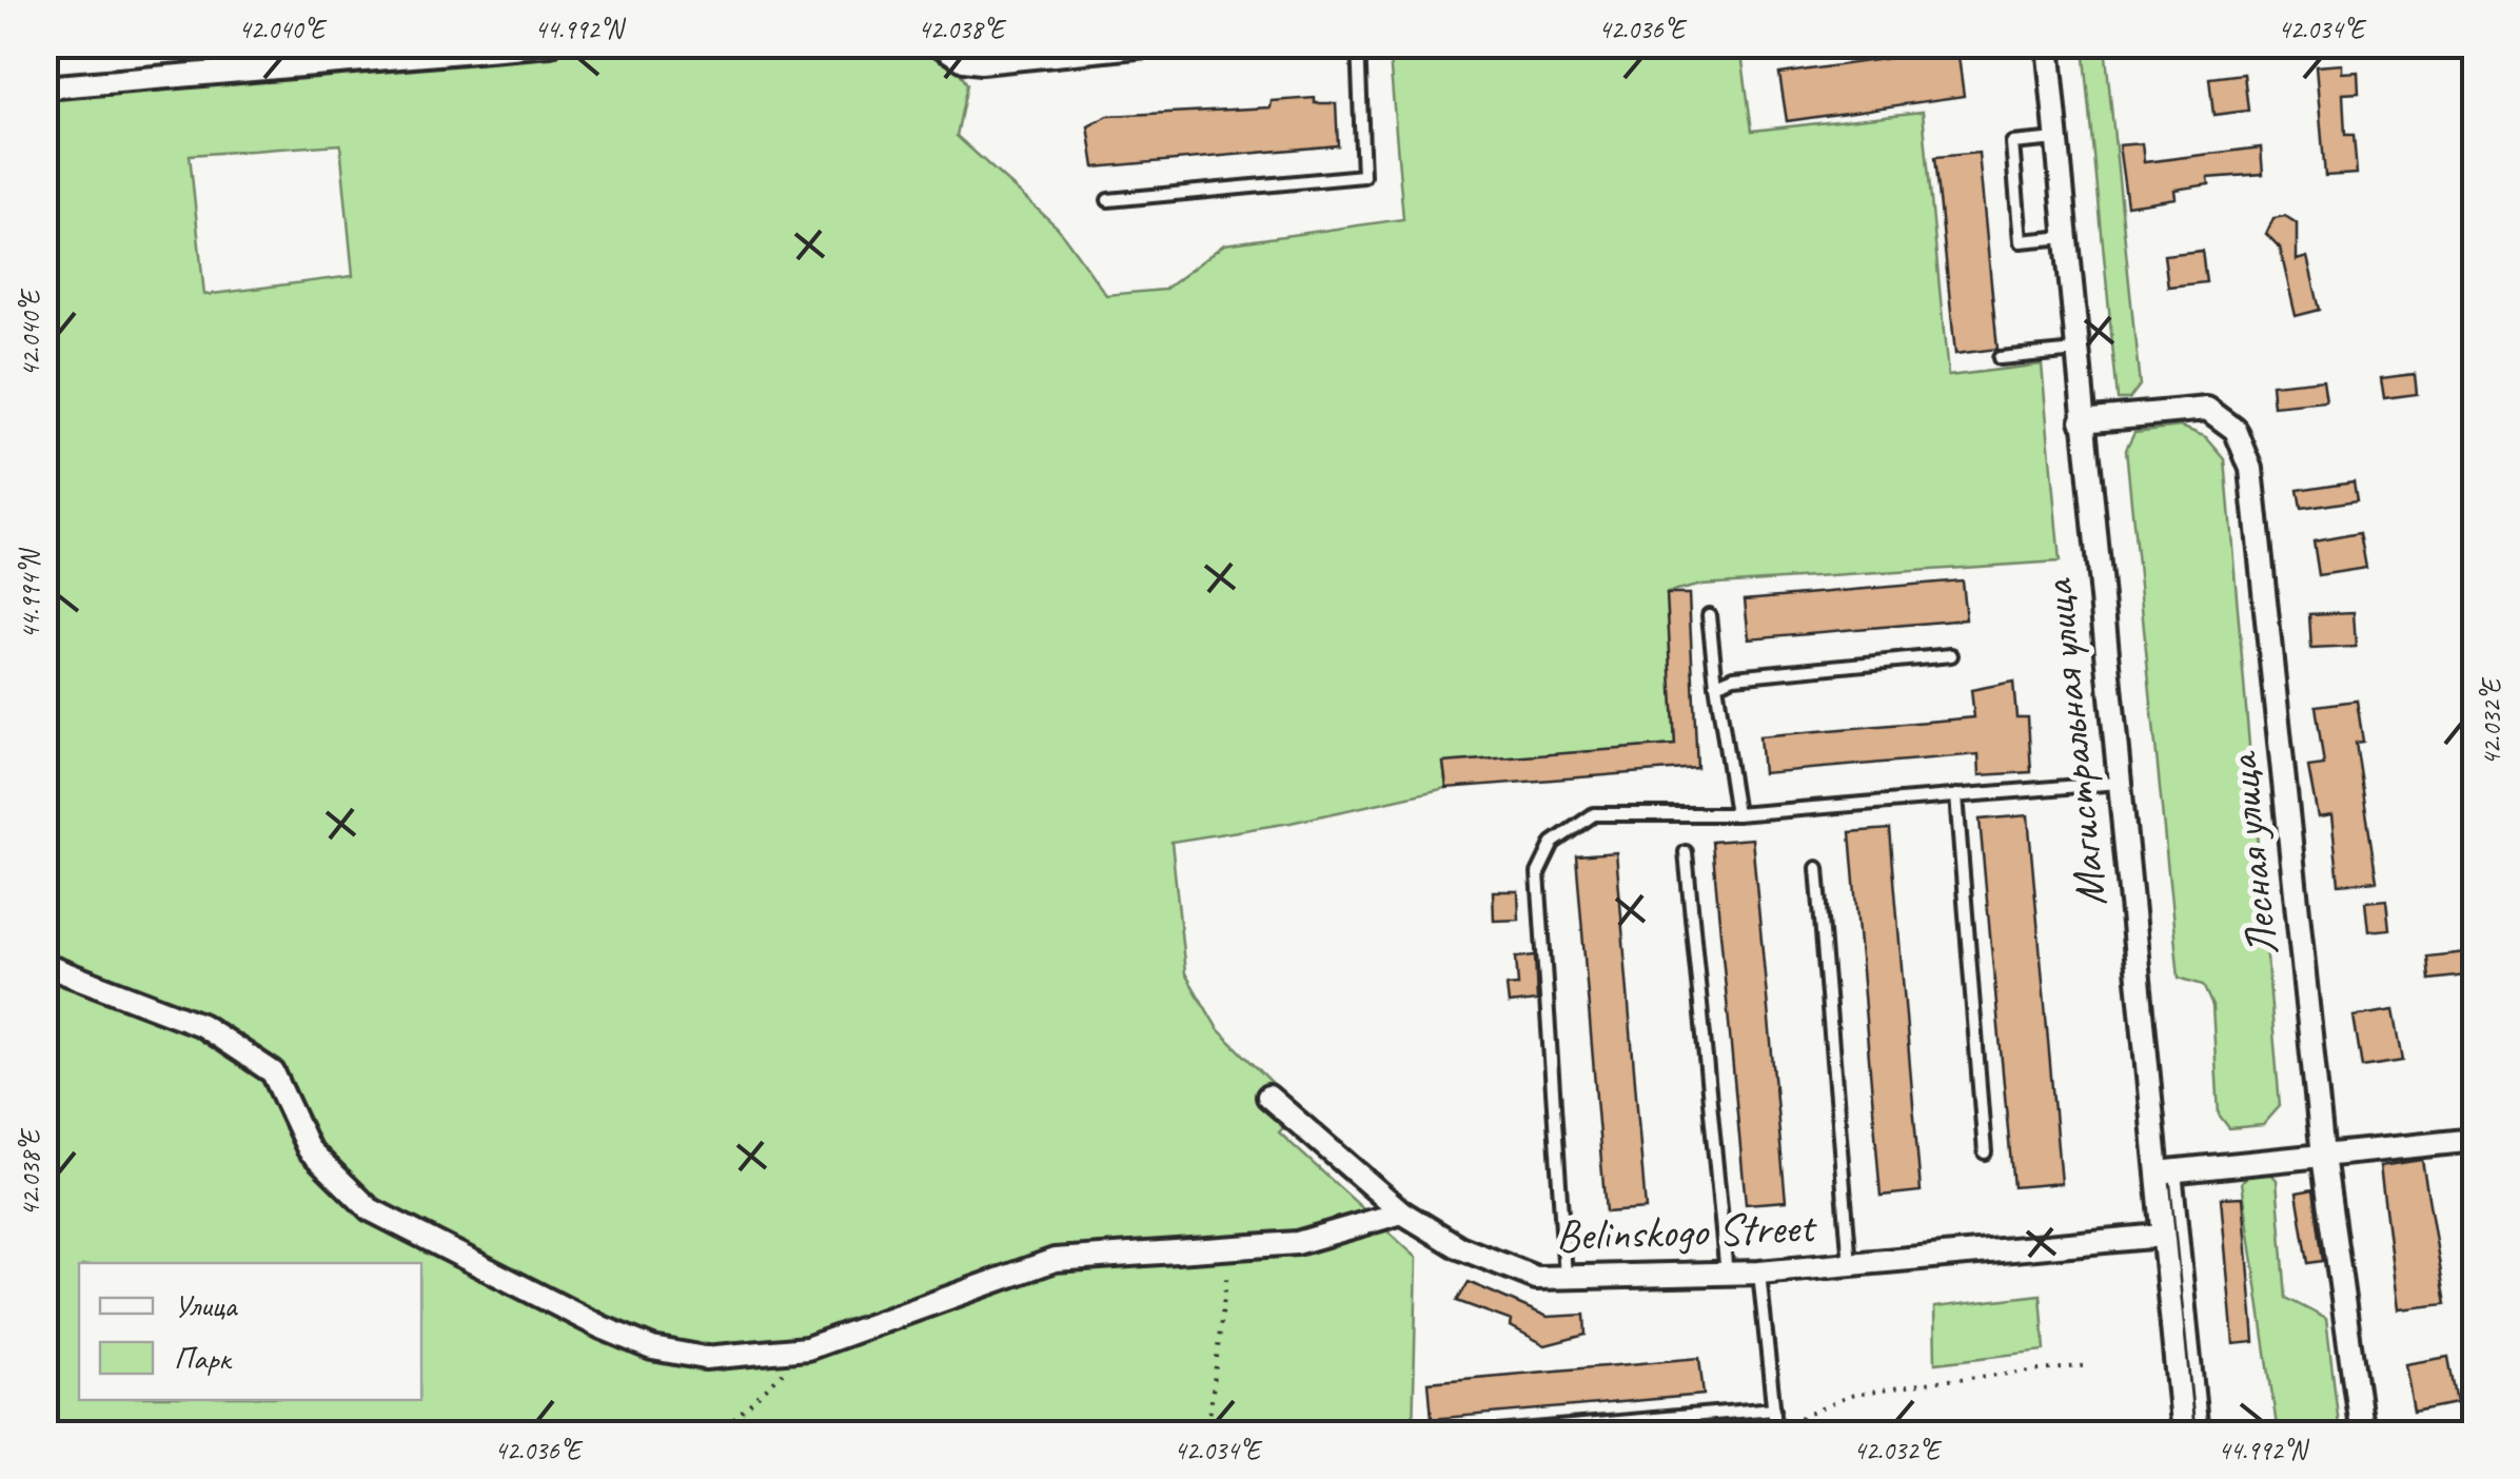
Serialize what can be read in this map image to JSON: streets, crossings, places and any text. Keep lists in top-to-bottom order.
{
  "streets": {
    "street": ["Магистральная улица", "Лесная улица", "Belinskogo Street"]
  },
  "crossings": [
    ["Магистральная улица", "Лесная улица"],
    ["Магистральная улица", "Belinskogo Street"]
  ],
  "legend": ["Улица", "Парк"],
  "coordinates": [
    "42.040°E",
    "44.992°N",
    "42.038°E",
    "42.036°E",
    "42.034°E",
    "44.994°N",
    "42.032°E"
  ]
}
